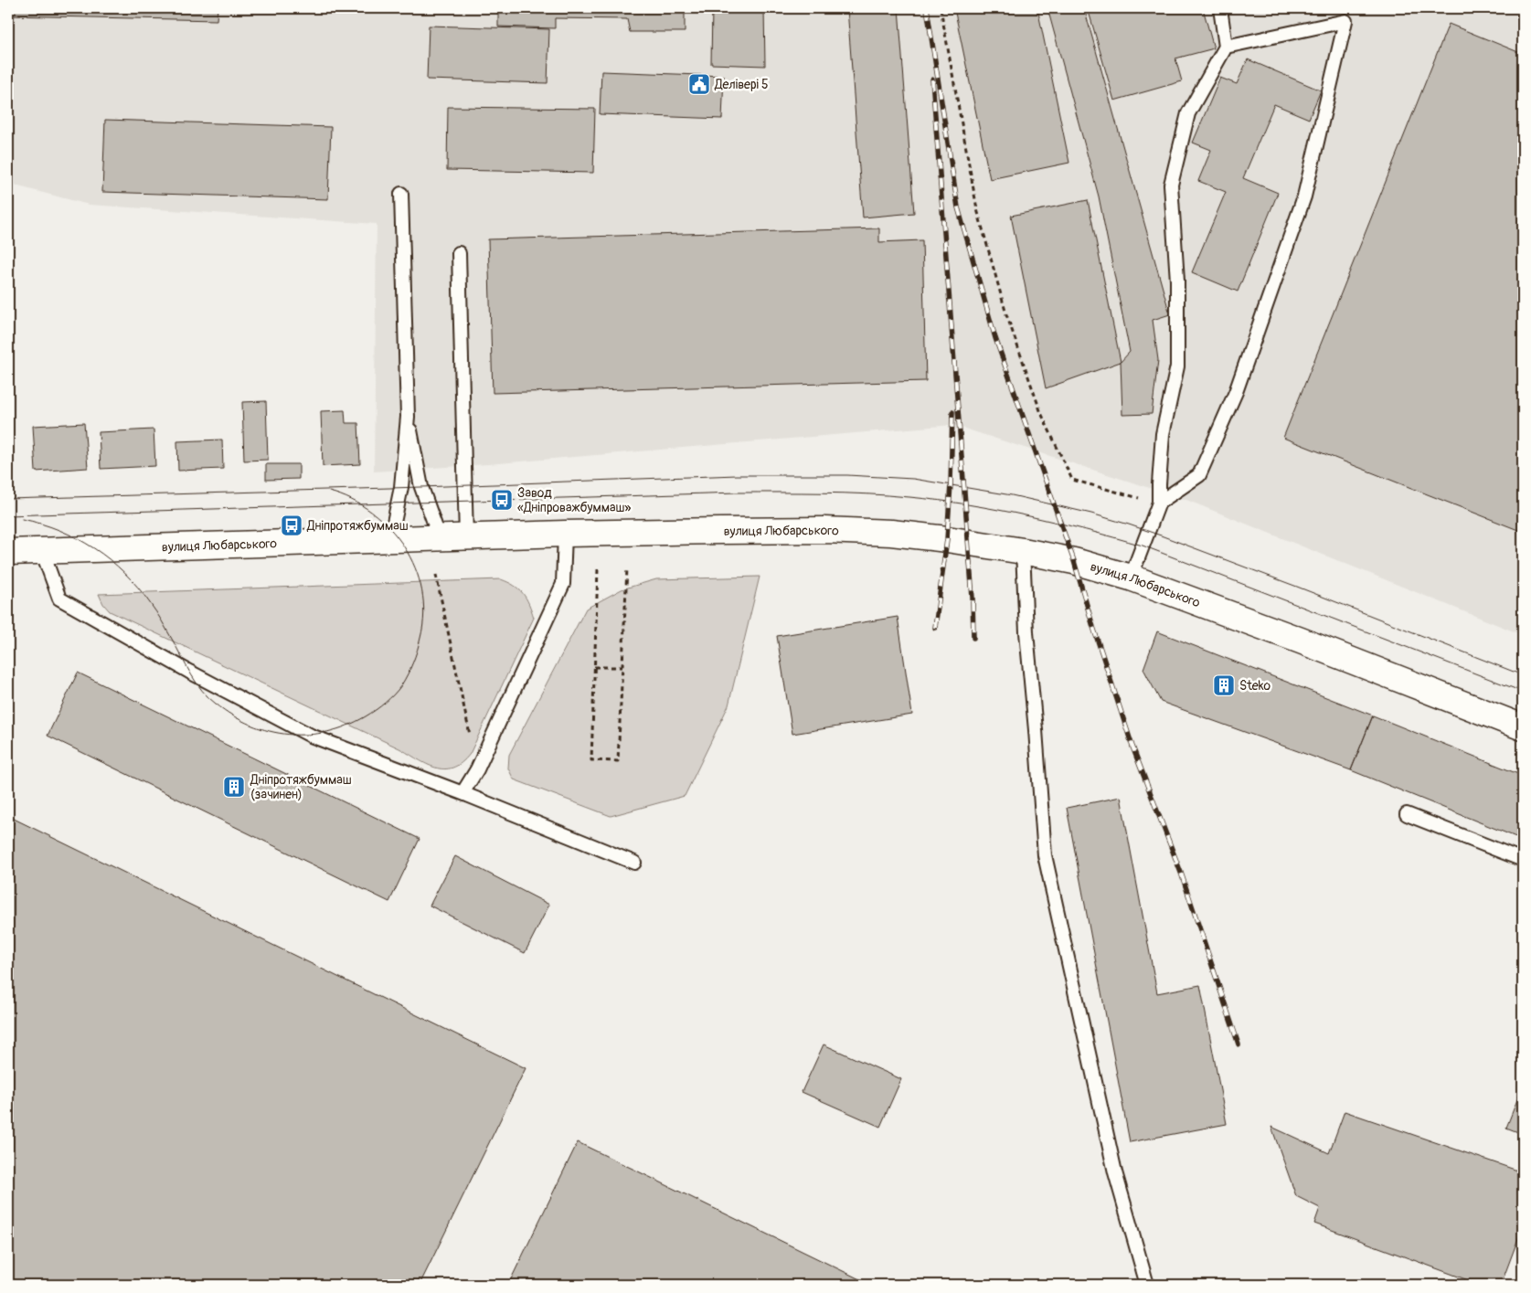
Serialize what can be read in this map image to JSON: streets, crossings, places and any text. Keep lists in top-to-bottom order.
{
  "streets": {
    "main road": ["вулиця Любарського"]
  },
  "places": {
    "public building": ["Делівері 5"],
    "bus stop": ["Завод «Дніпроважбуммаш»", "Дніпротяжбуммаш"],
    "building": ["Steko", "Дніпротяжбуммаш (зачинен)"]
  }
}
